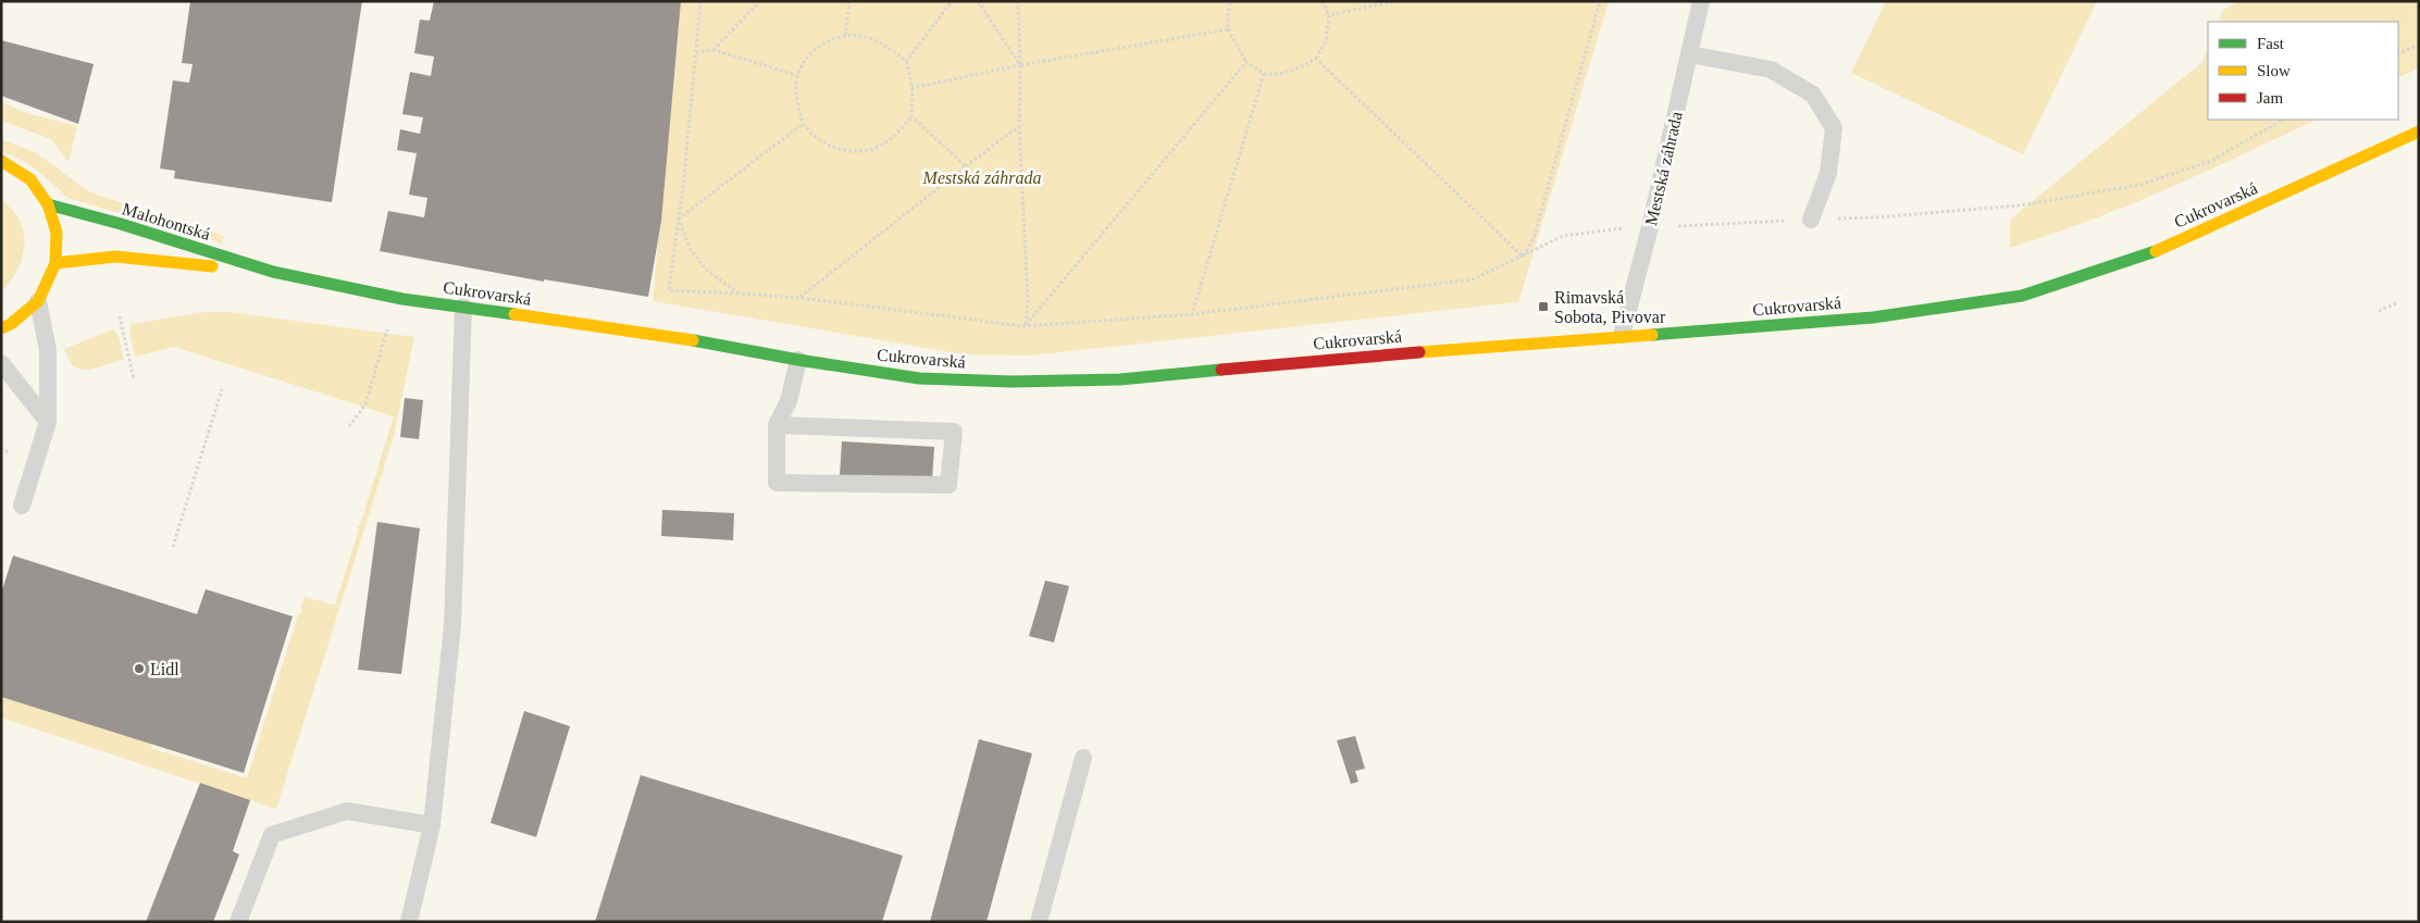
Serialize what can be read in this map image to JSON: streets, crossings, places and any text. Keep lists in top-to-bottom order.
{
  "streets": {
    "main road": ["Cukrovarská", "Malohontská"],
    "lane": ["Mestská záhrada"]
  },
  "crossings": [
    ["Mestská záhrada", "Cukrovarská"],
    ["Cukrovarská", "Malohontská"]
  ],
  "parks": ["Mestská záhrada"],
  "places": {
    "transit": ["Rimavská Sobota, Pivovar"],
    "other": ["Lidl"]
  },
  "legend": ["Fast", "Slow", "Jam"]
}
